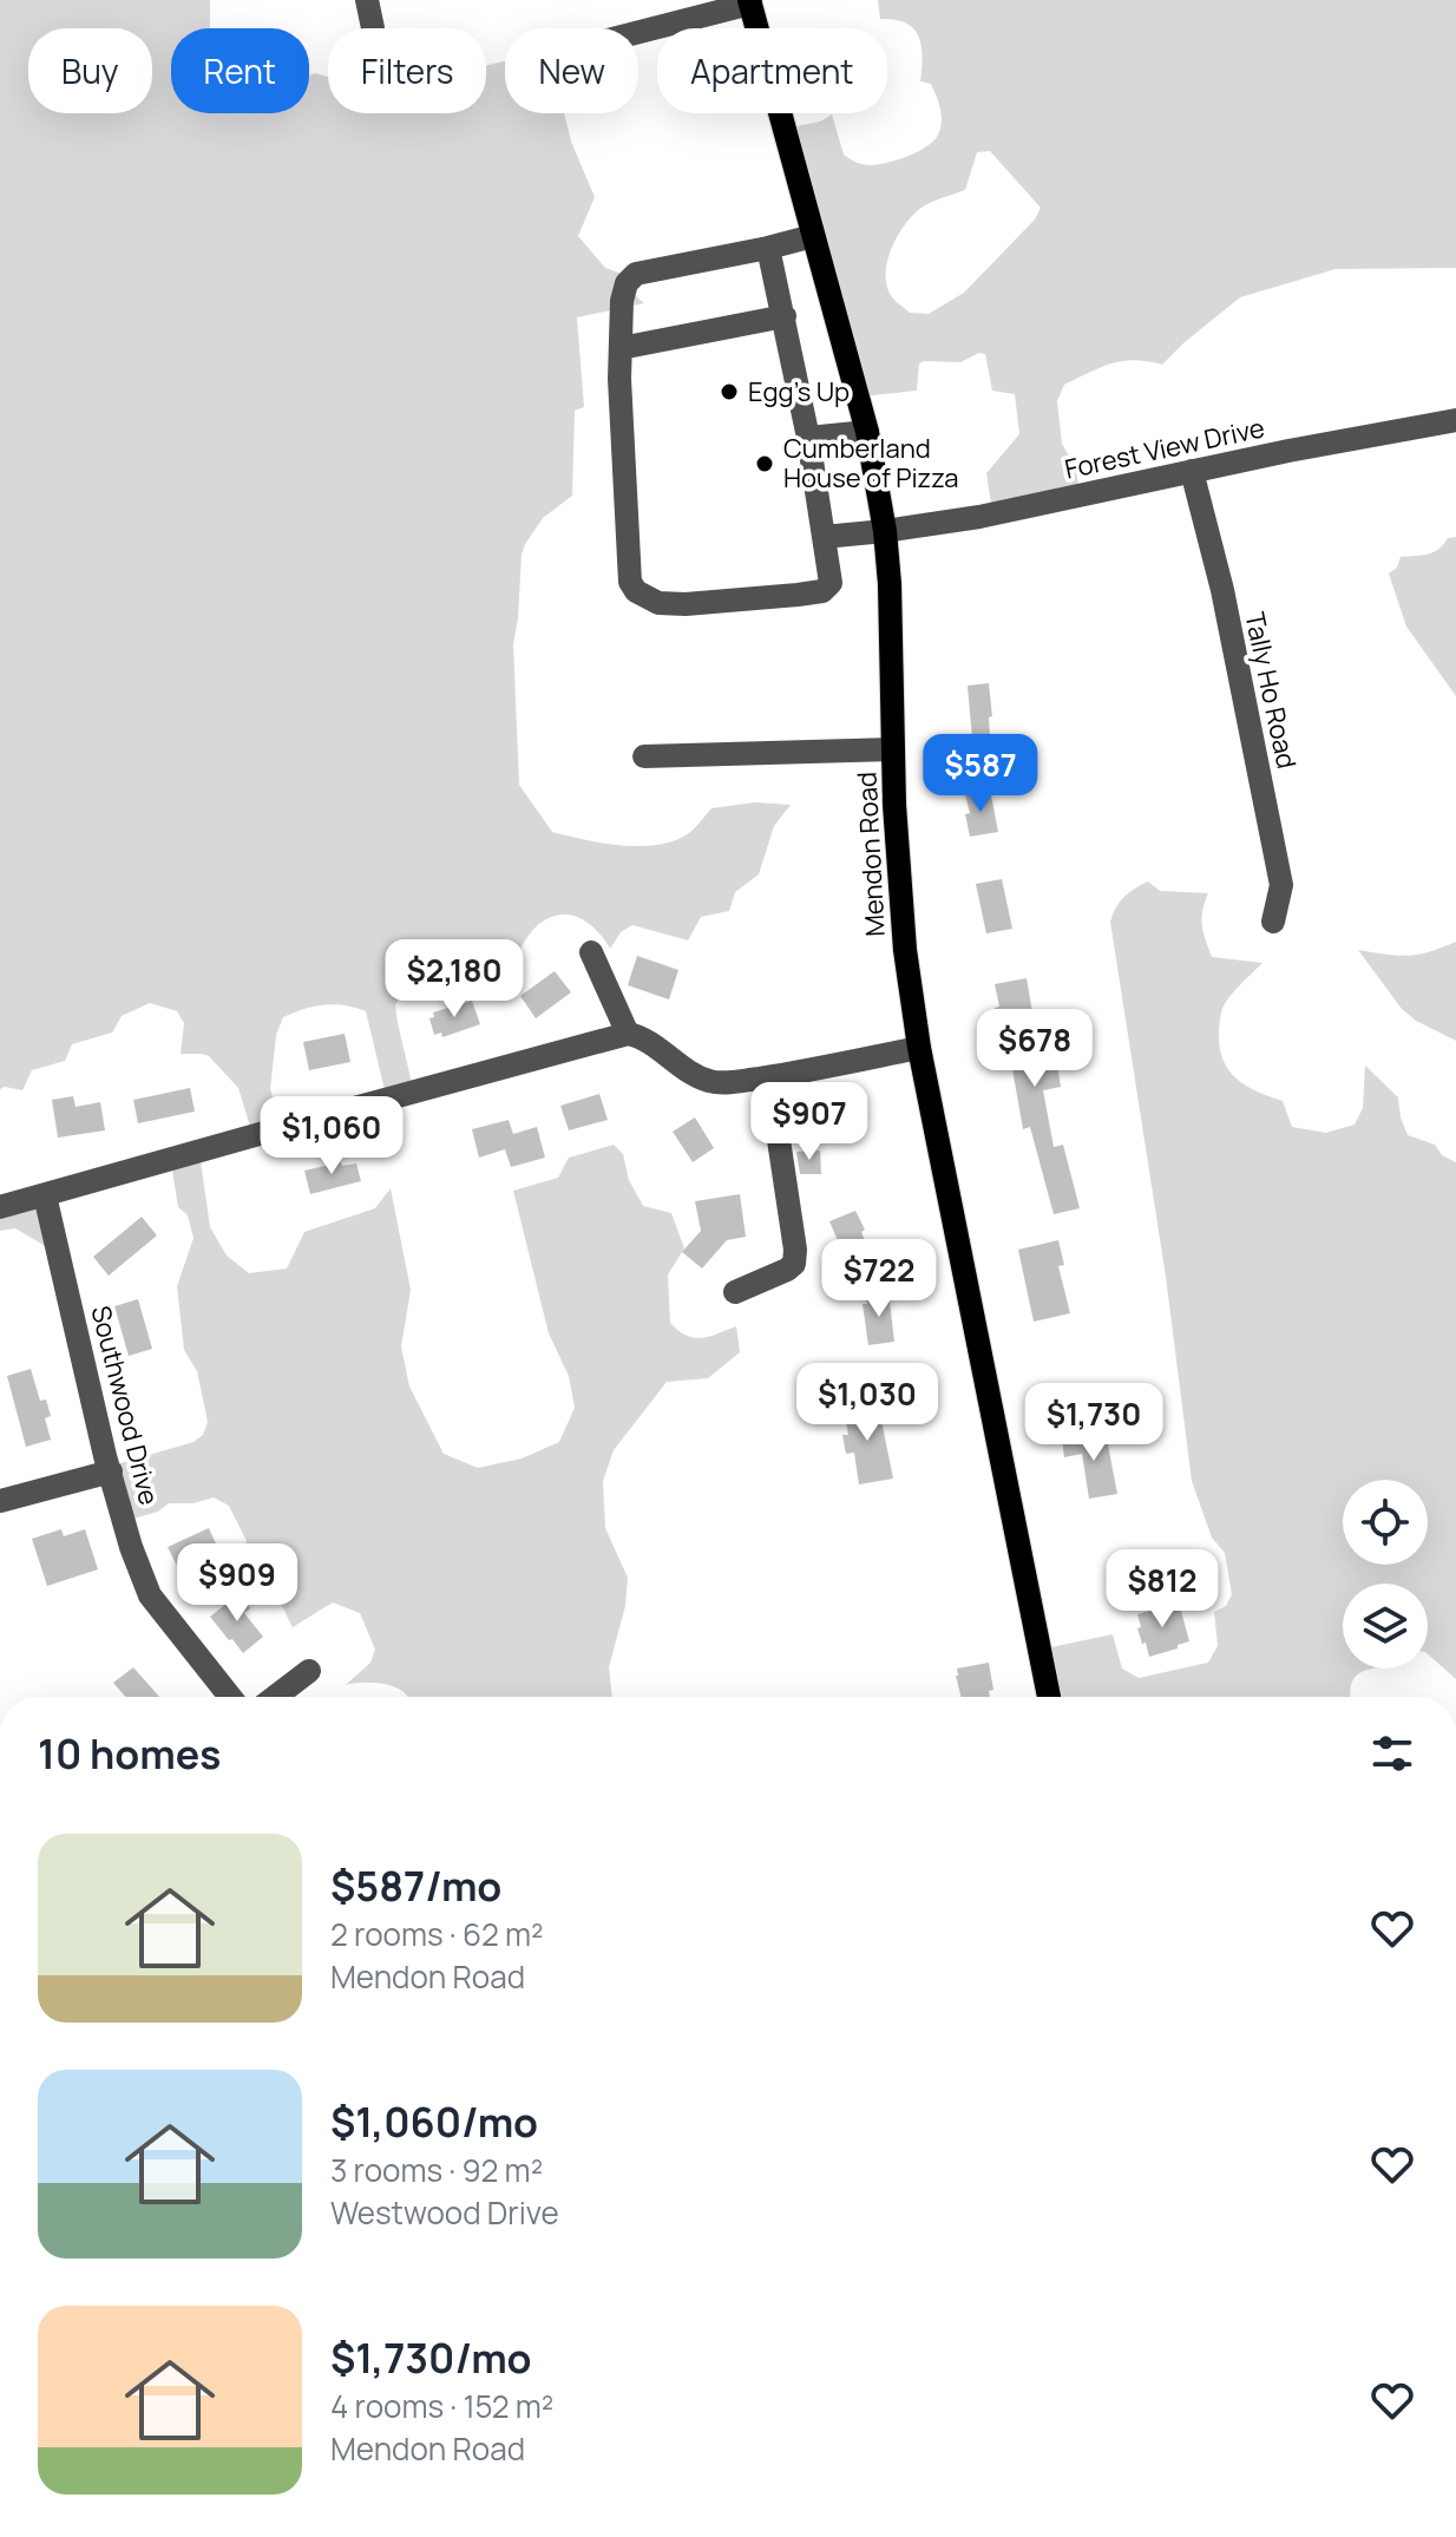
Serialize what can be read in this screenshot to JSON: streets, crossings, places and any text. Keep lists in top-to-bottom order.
{
  "streets": {
    "main road": ["Mendon Road"],
    "street": ["Forest View Drive", "Tally Ho Road", "Southwood Drive"]
  },
  "crossings": [
    ["Forest View Drive", "Tally Ho Road"],
    ["Forest View Drive", "Mendon Road"]
  ],
  "places": ["Egg's Up", "Cumberland House of Pizza"],
  "page": {
    "chip": [
      "Buy",
      "Rent",
      "Filters",
      "New",
      "Apartment"
    ],
    "price": [
      "$587",
      "$2,180",
      "$678",
      "$907",
      "$1,060",
      "$722",
      "$1,030",
      "$1,730",
      "$909",
      "$812"
    ],
    "heading": "10 homes",
    "list": [
      {
        "name": "$587/mo",
        "note": "2 rooms · 62 m² · Mendon Road"
      },
      {
        "name": "$1,060/mo",
        "note": "3 rooms · 92 m² · Westwood Drive"
      },
      {
        "name": "$1,730/mo",
        "note": "4 rooms · 152 m² · Mendon Road"
      }
    ]
  }
}
